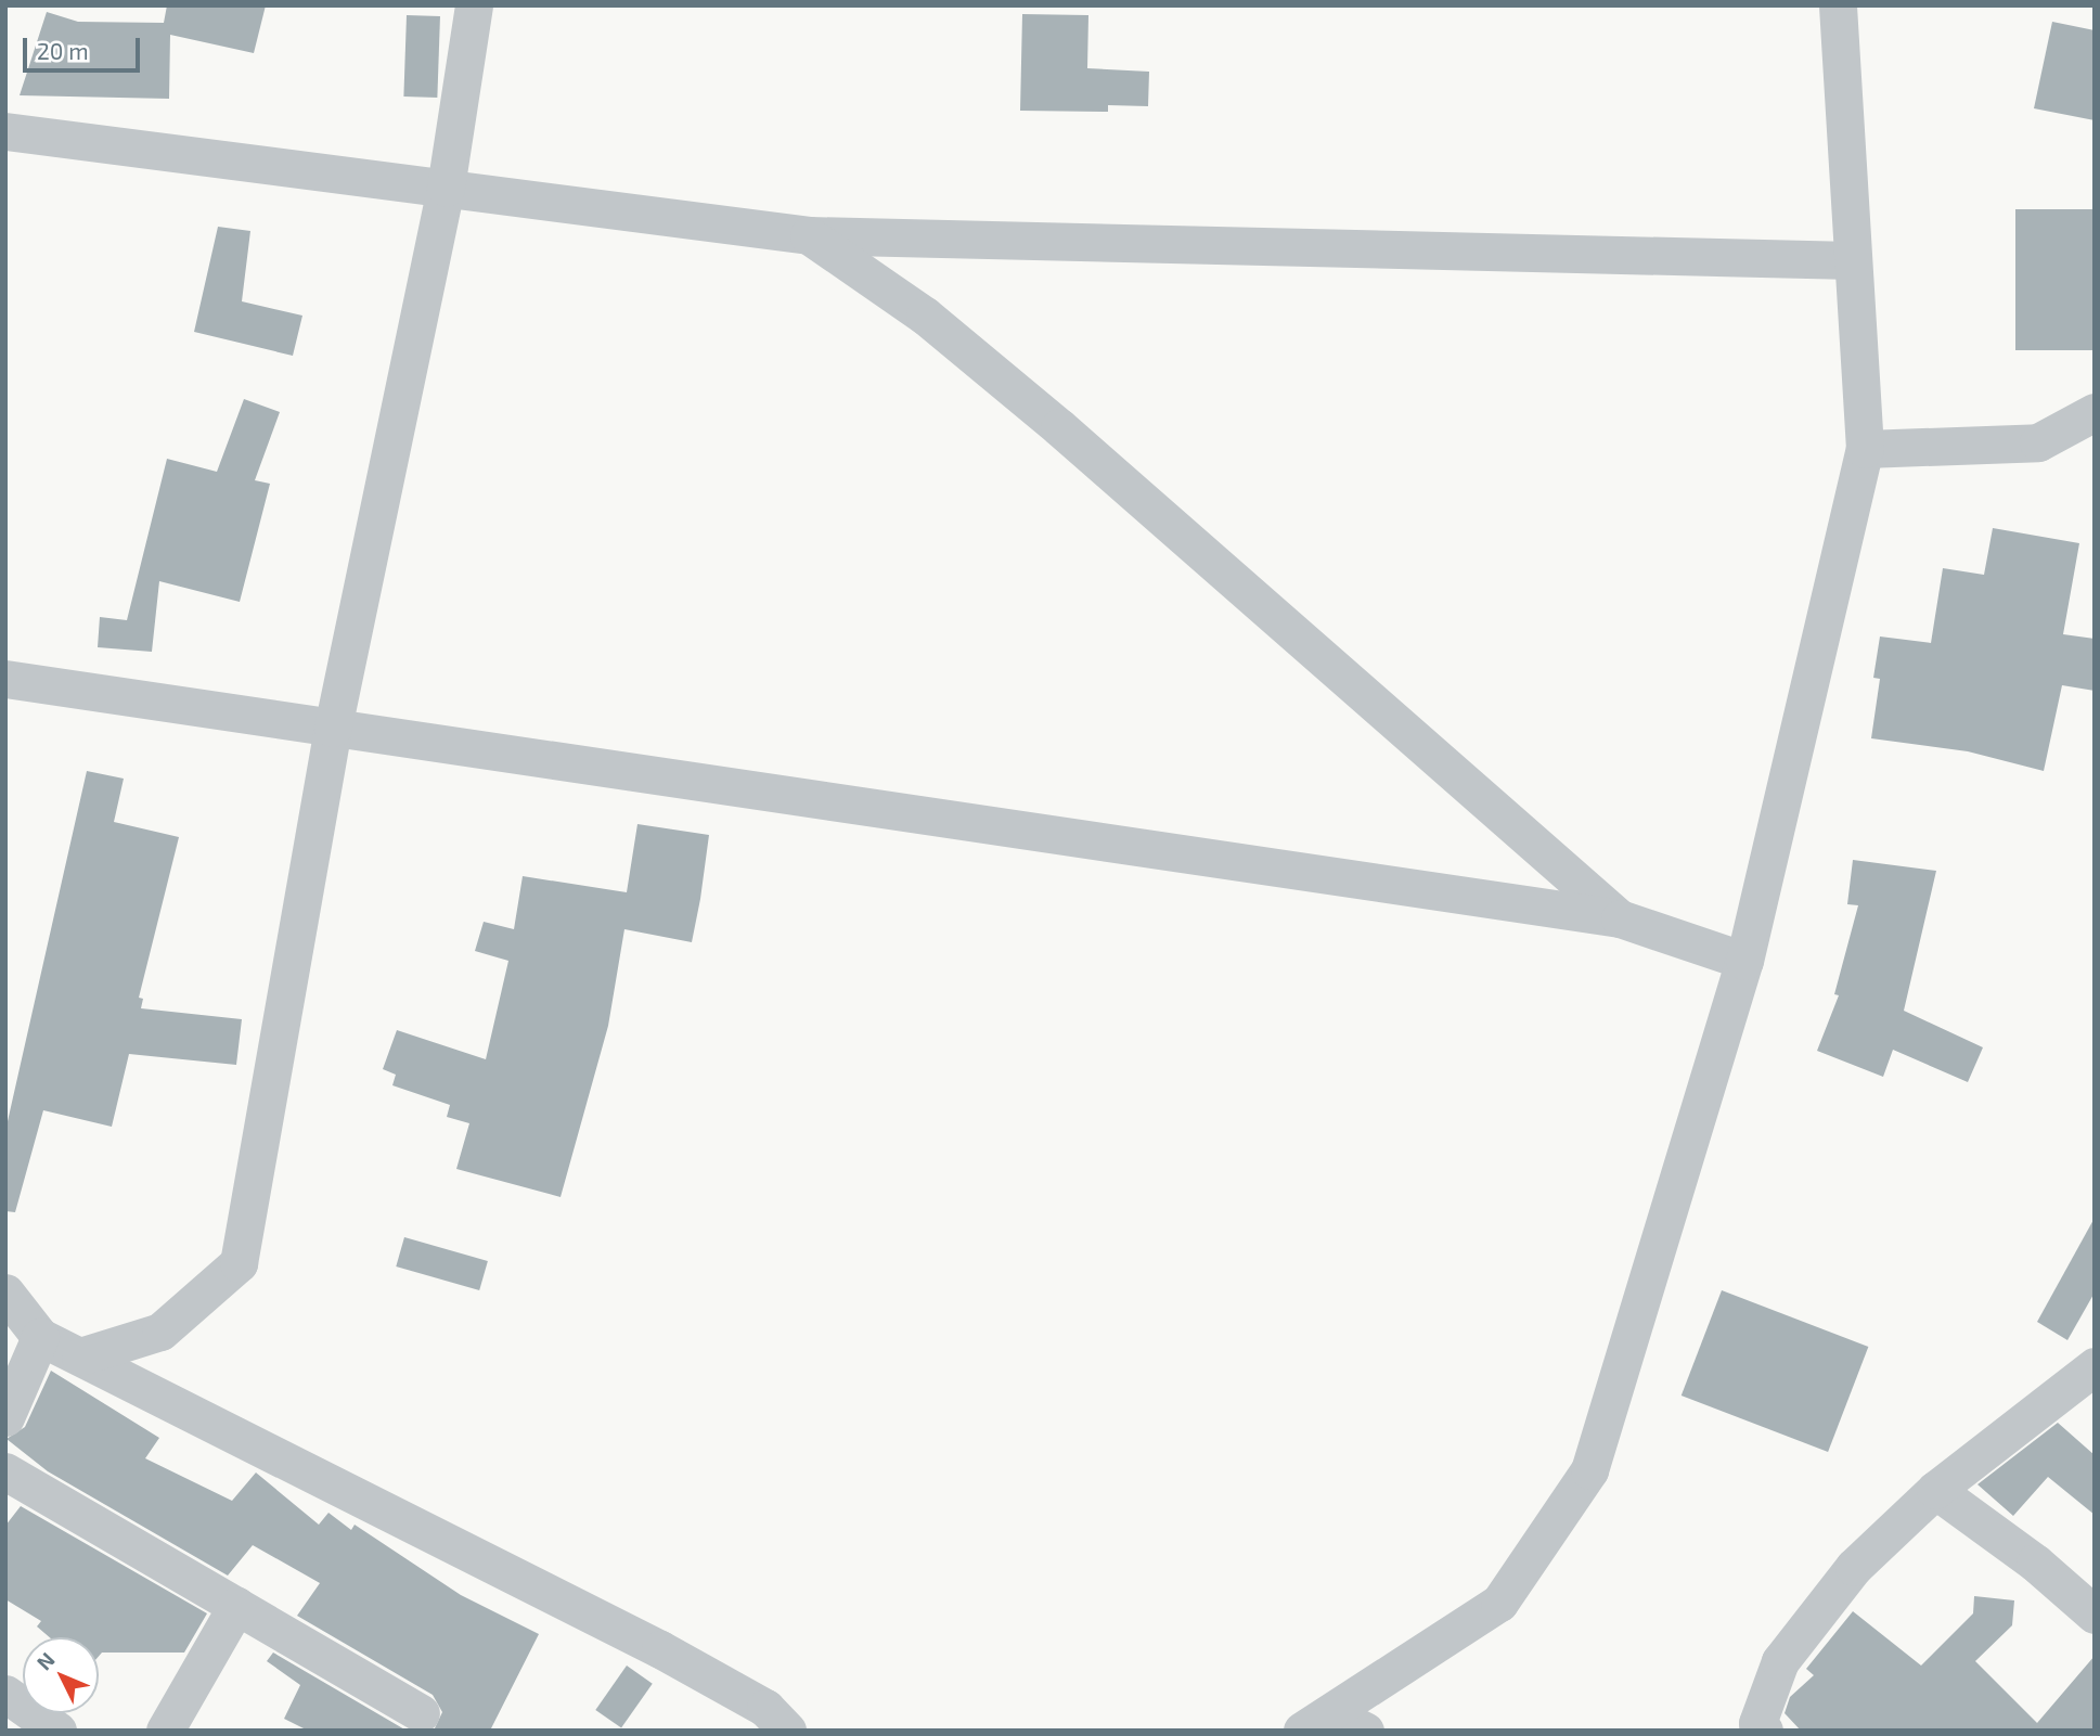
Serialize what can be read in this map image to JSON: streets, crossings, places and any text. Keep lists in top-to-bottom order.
{
  "scale_bar": "20 m",
  "north": "top left"
}
